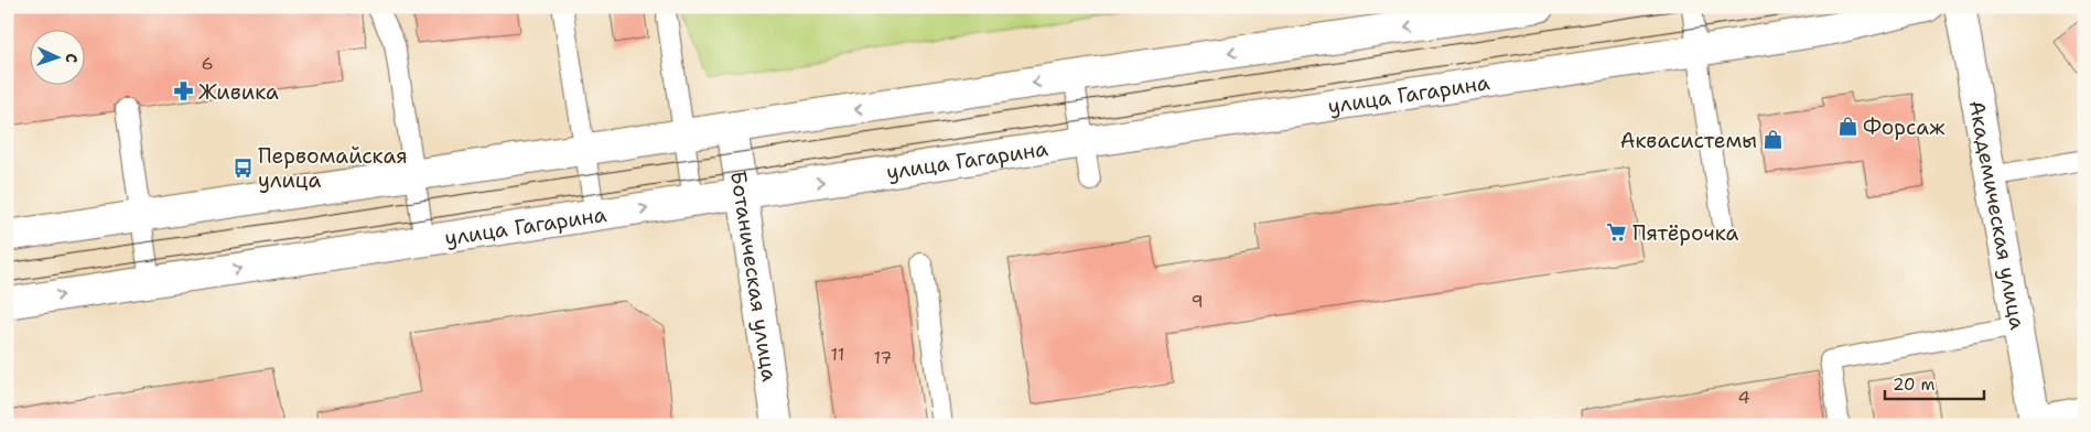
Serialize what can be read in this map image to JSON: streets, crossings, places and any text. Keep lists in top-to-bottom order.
{
  "streets": {
    "main road": ["улица Гагарина", "Академическая улица", "Ботаническая улица"]
  },
  "crossings": [
    ["улица Гагарина", "Ботаническая улица"]
  ],
  "places": {
    "pharmacy": ["Живика"],
    "shop": ["Форсаж", "Аквасистемы"],
    "bus stop": ["Первомайская улица"],
    "supermarket": ["Пятёрочка"]
  },
  "house_numbers": [
    "6",
    "9",
    "11",
    "17",
    "4"
  ],
  "scale_bar": "20 m",
  "north": "right"
}
